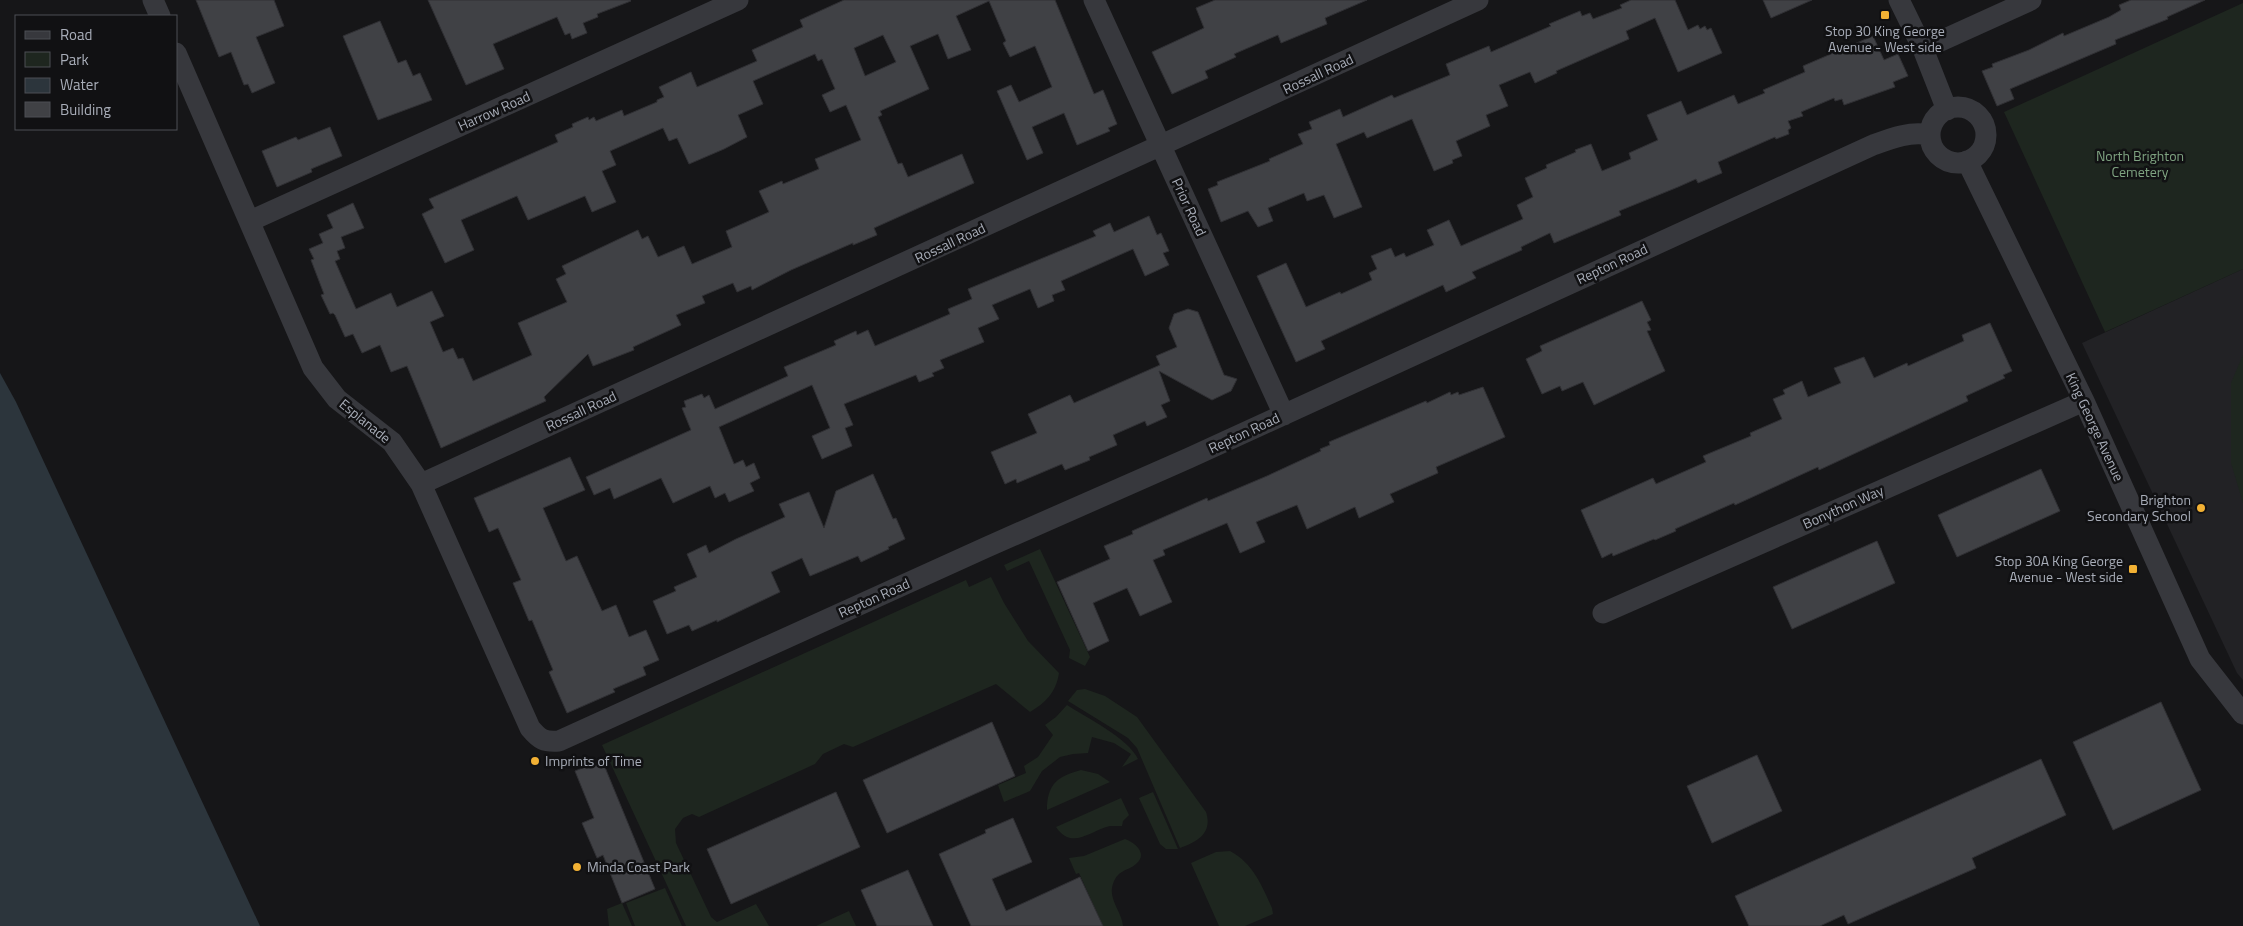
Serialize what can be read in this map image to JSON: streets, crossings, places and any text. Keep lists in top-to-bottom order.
{
  "streets": {
    "street": [
      "Rossall Road",
      "Harrow Road",
      "Prior Road",
      "Repton Road",
      "Esplanade",
      "King George Avenue",
      "Bonython Way"
    ]
  },
  "crossings": [
    ["Rossall Road", "Prior Road"],
    ["Rossall Road", "Esplanade"],
    ["Harrow Road", "Esplanade"],
    ["Prior Road", "Repton Road"],
    ["Repton Road", "Esplanade"],
    ["Repton Road", "King George Avenue"],
    ["King George Avenue", "Bonython Way"]
  ],
  "parks": ["North Brighton Cemetery"],
  "places": {
    "transit": ["Stop 30 King George Avenue - West side", "Stop 30A King George Avenue - West side"],
    "other": ["Brighton Secondary School", "Imprints of Time", "Minda Coast Park"]
  },
  "legend": [
    "Road",
    "Park",
    "Water",
    "Building"
  ]
}
